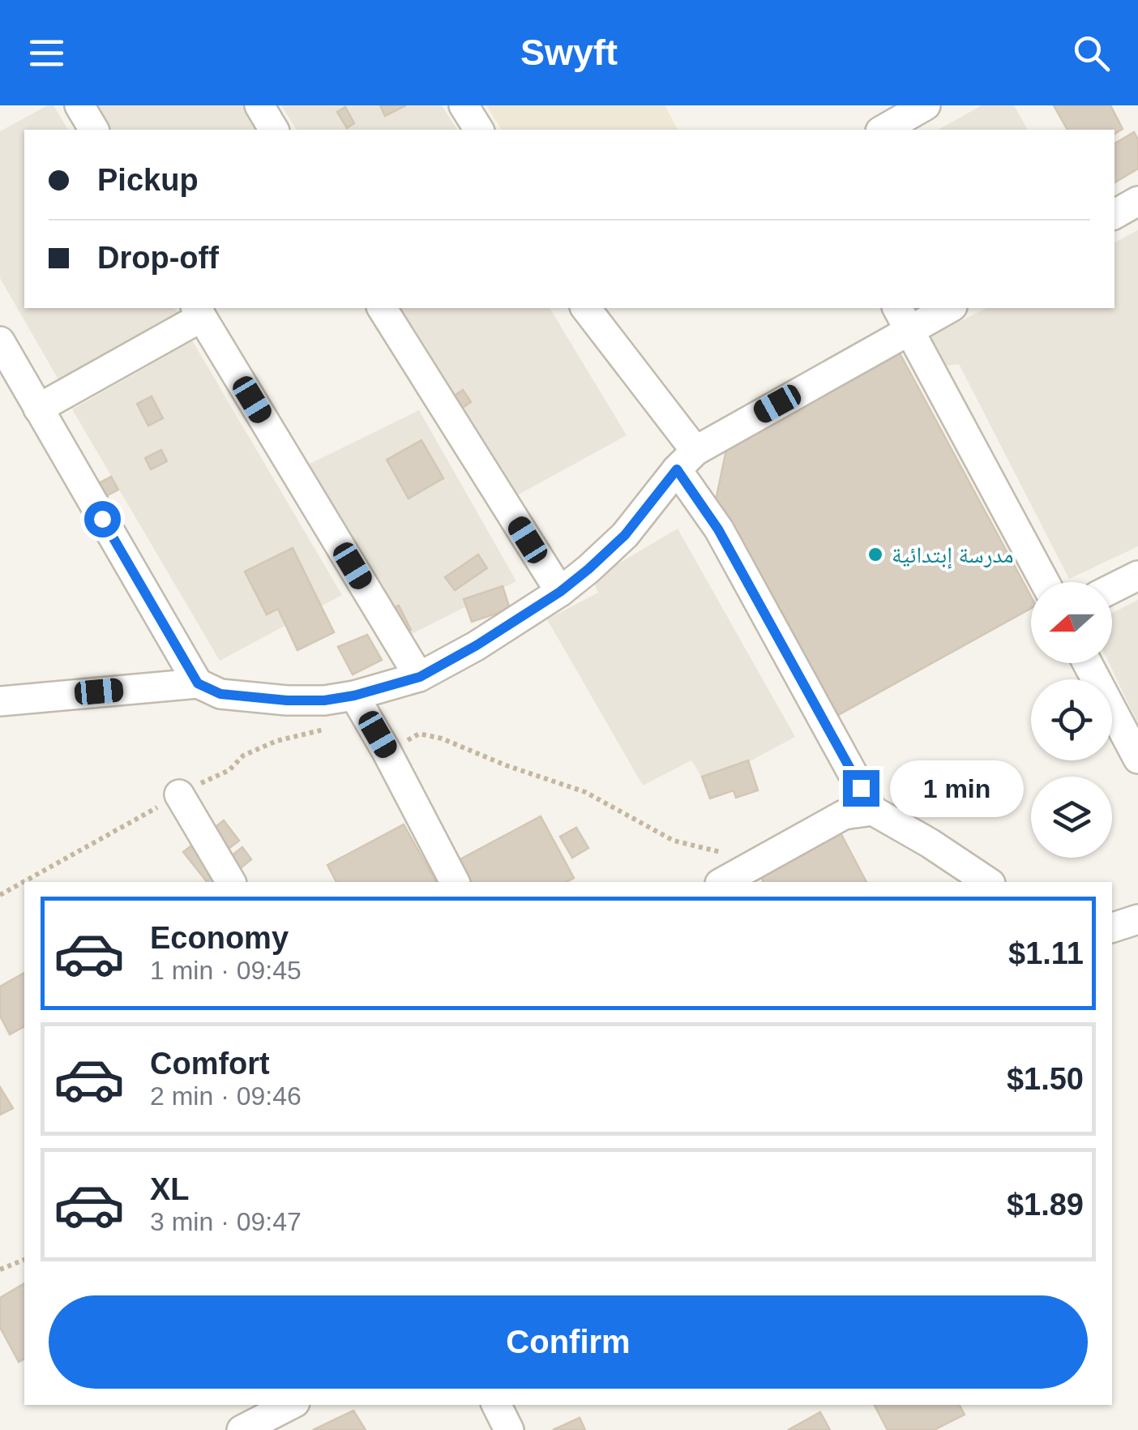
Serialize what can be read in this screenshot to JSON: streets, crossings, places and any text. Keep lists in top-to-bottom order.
{
  "places": ["مدرسة إبتدائية"],
  "north": "left",
  "page": {
    "header": "Swyft",
    "banner": ["Pickup", "Drop-off"],
    "bubble": "1 min",
    "list": [
      {
        "name": "Economy",
        "note": "1 min · 09:45",
        "value": "$1.11"
      },
      {
        "name": "Comfort",
        "note": "2 min · 09:46",
        "value": "$1.50"
      },
      {
        "name": "XL",
        "note": "3 min · 09:47",
        "value": "$1.89"
      }
    ],
    "buttons": "Confirm"
  }
}
